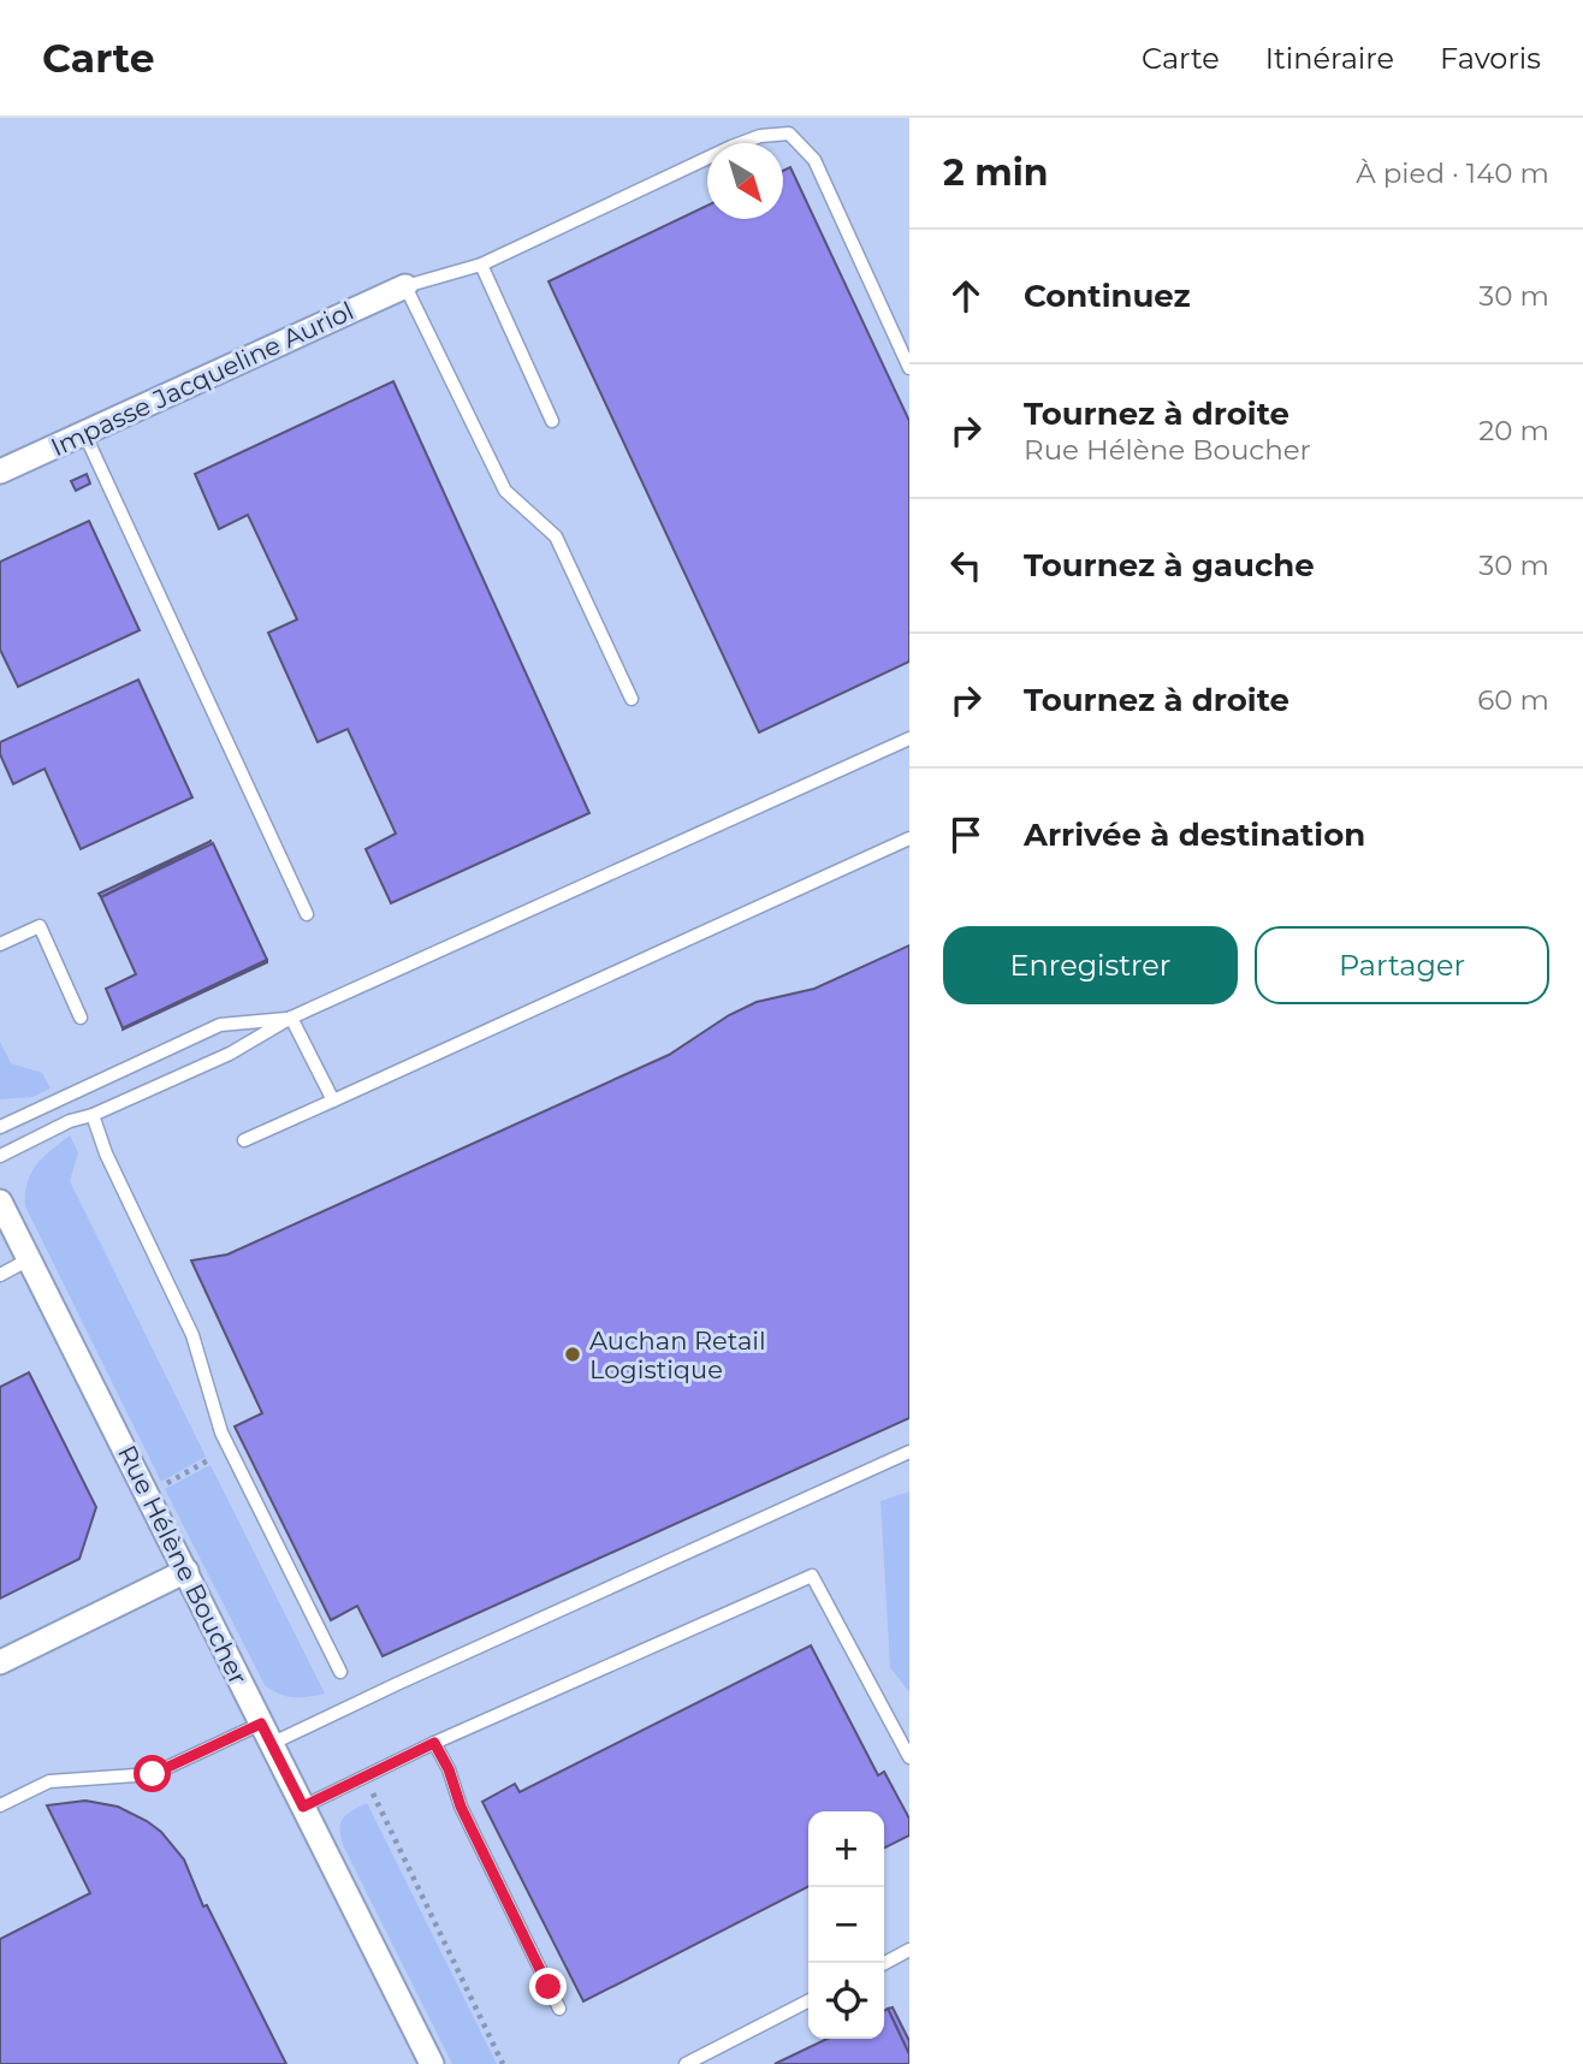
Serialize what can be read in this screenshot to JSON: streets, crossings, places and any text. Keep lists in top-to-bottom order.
{
  "streets": {
    "street": ["Impasse Jacqueline Auriol", "Rue Hélène Boucher"]
  },
  "places": ["Auchan Retail Logistique"],
  "north": "bottom right",
  "page": {
    "header": "Carte",
    "nav": ["Carte", "Itinéraire", "Favoris"],
    "heading": ["2 min", "À pied · 140 m"],
    "list": [
      ["Continuez", "30 m"],
      ["Tournez à droite", "Rue Hélène Boucher", "20 m"],
      ["Tournez à gauche", "30 m"],
      ["Tournez à droite", "60 m"],
      "Arrivée à destination"
    ],
    "buttons": ["Enregistrer", "Partager"],
    "map_buttons": ["+", "−"]
  }
}
